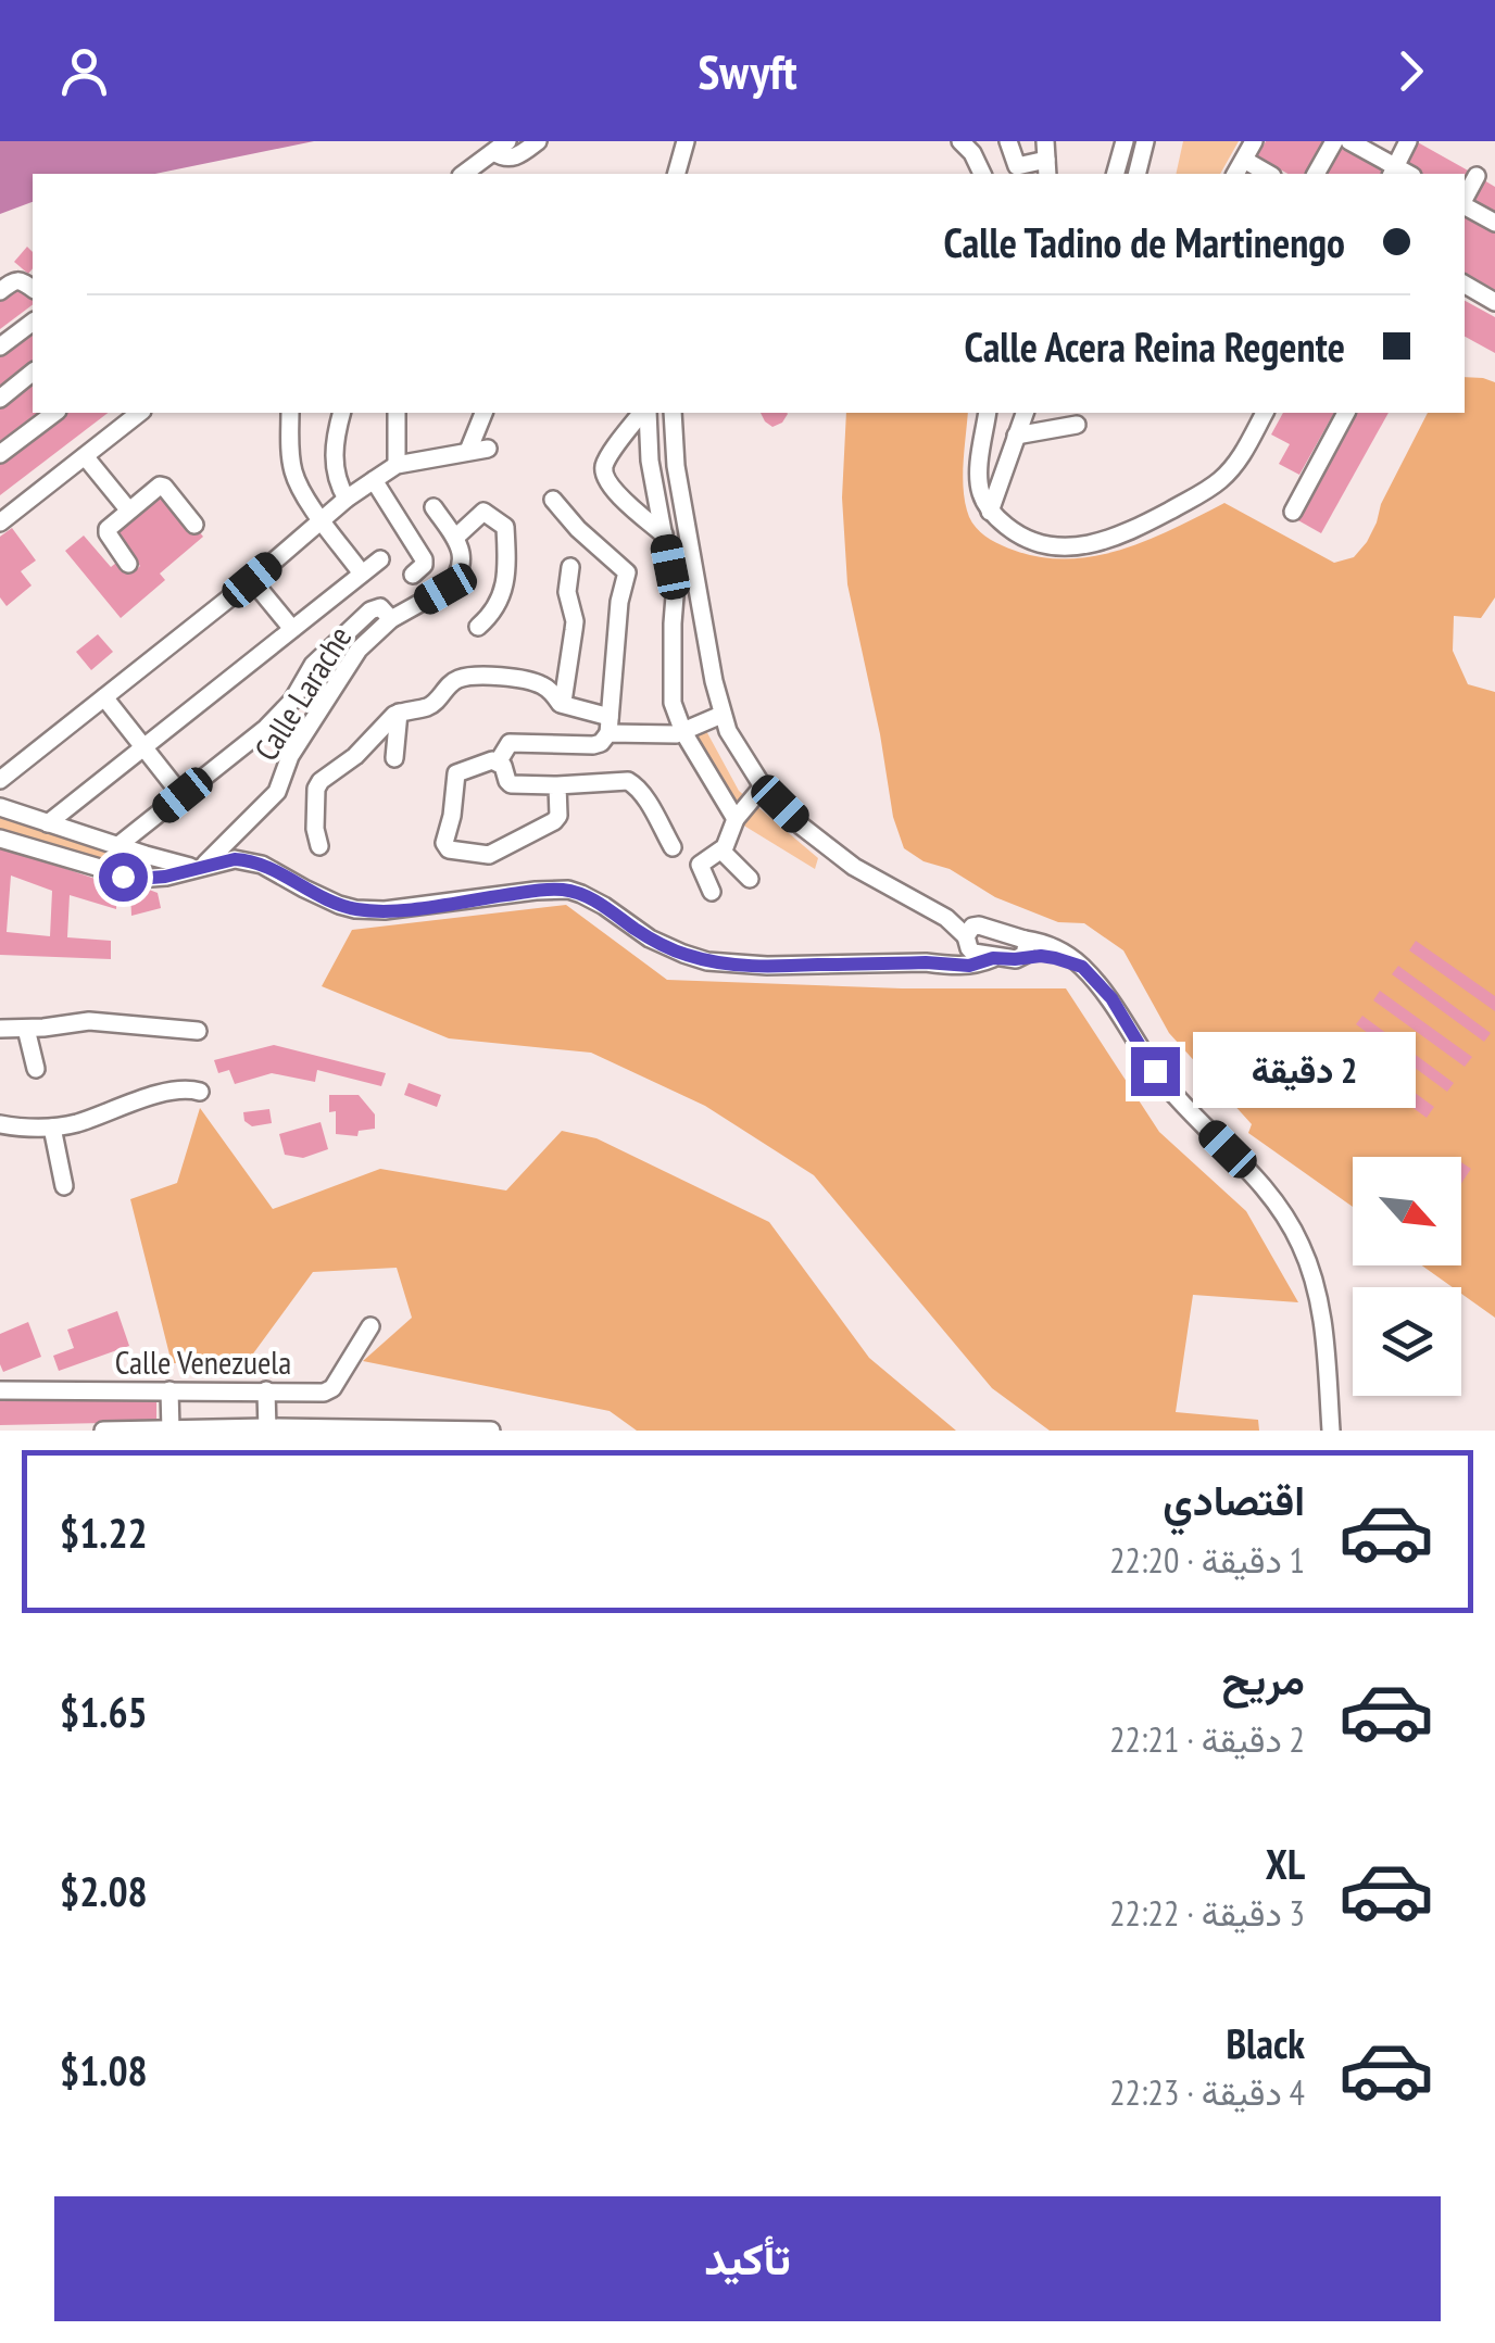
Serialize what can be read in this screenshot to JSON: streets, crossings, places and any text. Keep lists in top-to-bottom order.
{
  "streets": {
    "street": ["Calle Larache", "Calle Venezuela"]
  },
  "north": "bottom right",
  "page": {
    "header": "Swyft",
    "banner": ["Calle Tadino de Martinengo", "Calle Acera Reina Regente"],
    "bubble": "2 دقيقة",
    "list": [
      {
        "name": "اقتصادي",
        "note": "1 دقيقة · 22:20",
        "value": "$1.22"
      },
      {
        "name": "مريح",
        "note": "2 دقيقة · 22:21",
        "value": "$1.65"
      },
      {
        "name": "XL",
        "note": "3 دقيقة · 22:22",
        "value": "$2.08"
      },
      {
        "name": "Black",
        "note": "4 دقيقة · 22:23",
        "value": "$1.08"
      }
    ],
    "buttons": "تأكيد"
  }
}
